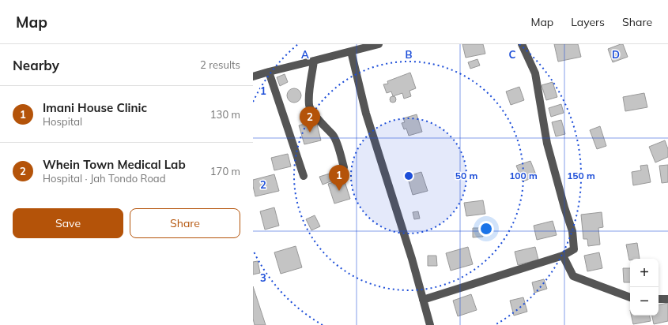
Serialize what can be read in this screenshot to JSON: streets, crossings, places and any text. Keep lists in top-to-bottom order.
{
  "page": {
    "header": "Map",
    "nav": ["Map", "Layers", "Share"],
    "heading": ["Nearby", "2 results"],
    "list": [
      {
        "mark": "1",
        "name": "Imani House Clinic",
        "note": "Hospital",
        "value": "130 m"
      },
      {
        "mark": "2",
        "name": "Whein Town Medical Lab",
        "note": "Hospital · Jah Tondo Road",
        "value": "170 m"
      }
    ],
    "pins": ["2", "1"],
    "buttons": ["Save", "Share"],
    "map_buttons": ["+", "−"]
  },
  "grid": {
    "columns": [
      "A",
      "B",
      "C",
      "D"
    ],
    "rows": ["1", "2", "3"]
  },
  "rings": ["50 m", "100 m", "150 m"]
}
